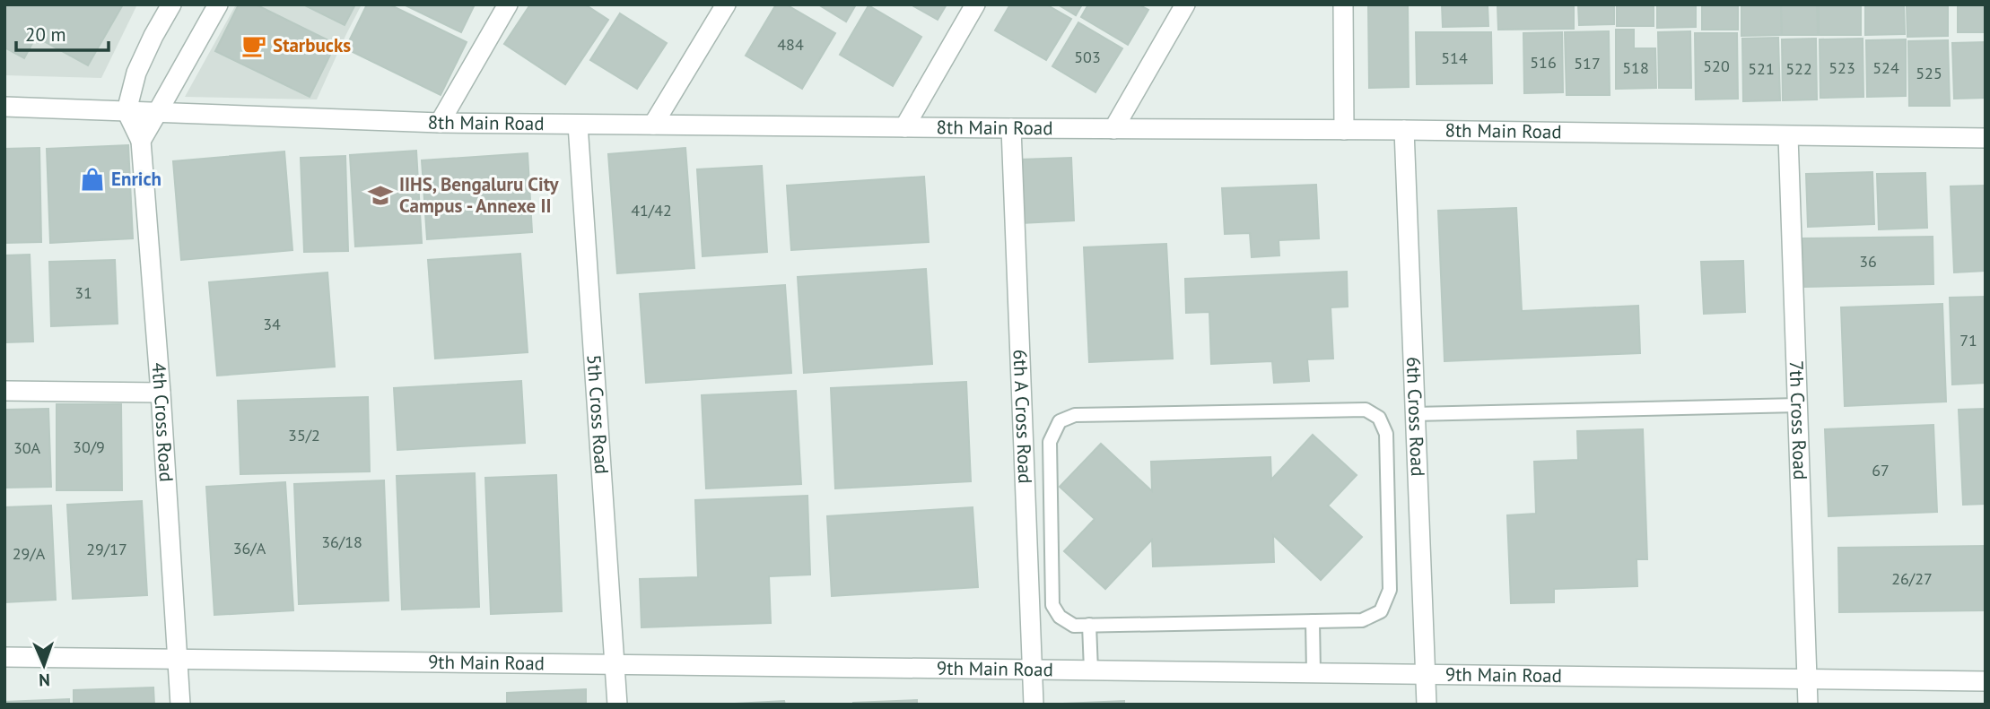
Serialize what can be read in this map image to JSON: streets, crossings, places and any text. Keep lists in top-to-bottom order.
{
  "streets": {
    "street": [
      "8th Main Road",
      "5th Cross Road",
      "6th A Cross Road",
      "6th Cross Road",
      "7th Cross Road",
      "4th Cross Road",
      "9th Main Road"
    ]
  },
  "crossings": [
    ["8th Main Road", "5th Cross Road"],
    ["8th Main Road", "6th A Cross Road"],
    ["8th Main Road", "6th Cross Road"],
    ["8th Main Road", "7th Cross Road"],
    ["5th Cross Road", "9th Main Road"],
    ["6th A Cross Road", "9th Main Road"],
    ["6th Cross Road", "9th Main Road"],
    ["7th Cross Road", "9th Main Road"],
    ["4th Cross Road", "9th Main Road"]
  ],
  "places": {
    "cafe": ["Starbucks"],
    "shop": ["Enrich"],
    "school or university": ["IIHS, Bengaluru City Campus - Annexe II"]
  },
  "house_numbers": [
    "484",
    "503",
    "514",
    "516",
    "517",
    "520",
    "518",
    "523",
    "524",
    "521",
    "522",
    "525",
    "41/42",
    "36",
    "31",
    "34",
    "71",
    "35/2",
    "30/9",
    "30A",
    "67",
    "36/18",
    "36/A",
    "29/17",
    "29/A",
    "26/27"
  ],
  "scale_bar": "20 m",
  "north": "bottom"
}
